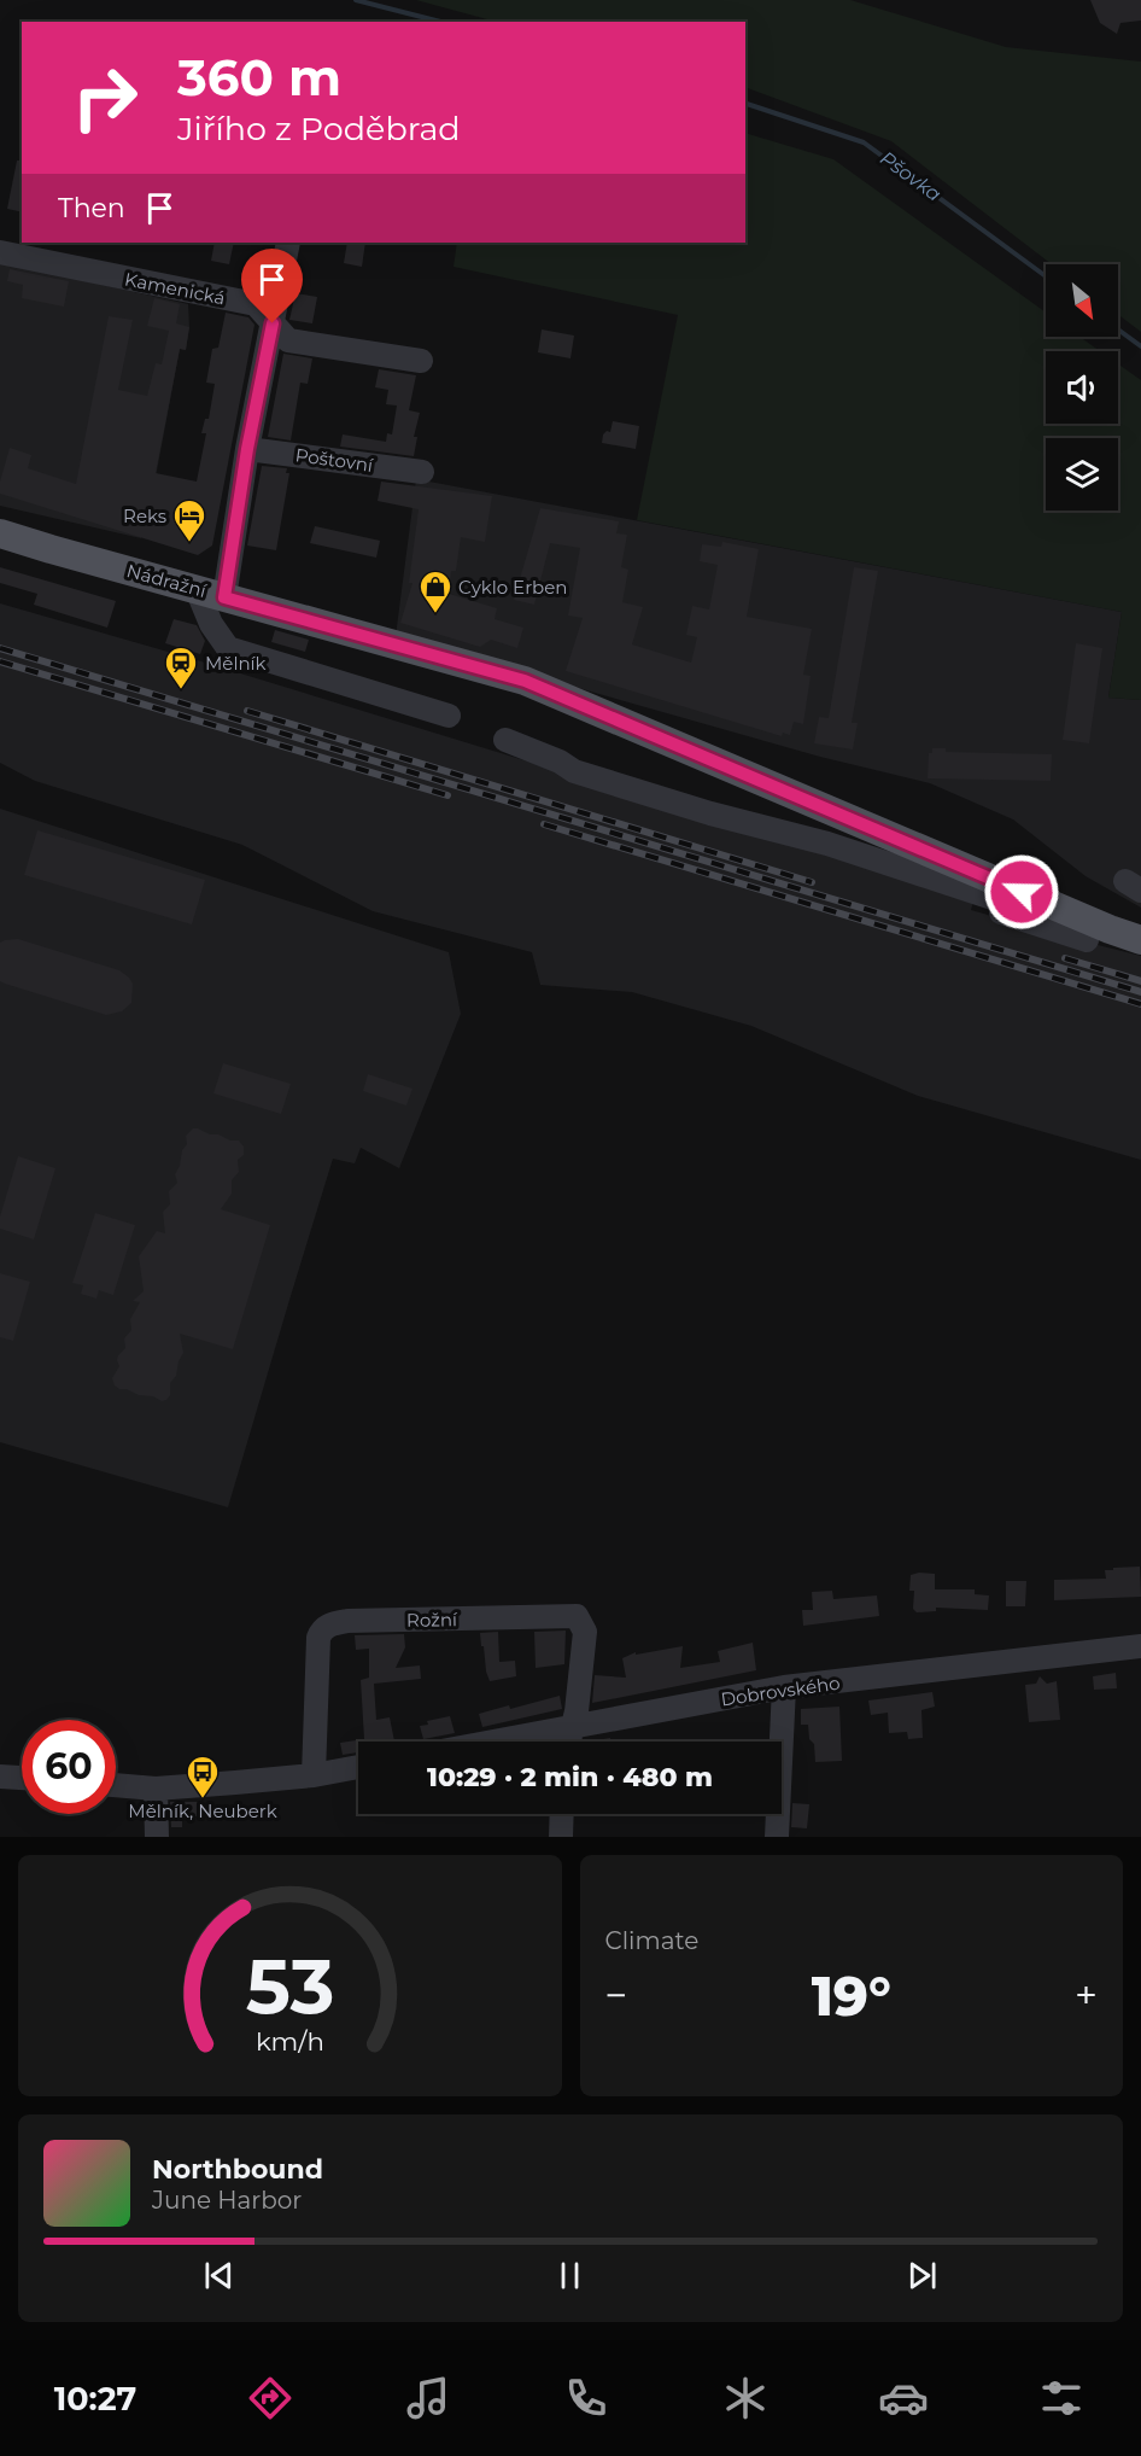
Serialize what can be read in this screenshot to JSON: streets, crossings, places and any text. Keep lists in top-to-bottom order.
{
  "streets": {
    "main road": ["Nádražní"],
    "street": [
      "Kamenická",
      "Poštovní",
      "Rožní",
      "Dobrovského"
    ]
  },
  "crossings": [
    ["Rožní", "Dobrovského"]
  ],
  "water": ["Pšovka"],
  "places": {
    "hotel": ["Reks"],
    "shop": ["Cyklo Erben"],
    "station": ["Mělník"],
    "bus stop": ["Mělník, Neuberk"]
  },
  "north": "bottom right",
  "page": {
    "turn": ["360 m", "Jiřího z Poděbrad"],
    "then": "Then",
    "limit": "60",
    "trip": "10:29 · 2 min · 480 m",
    "tile": "Climate",
    "heat": ["−", "19°", "+"],
    "song": ["Northbound", "June Harbor"],
    "tabs": "10:27",
    "gauge": ["53", "km/h"]
  }
}
